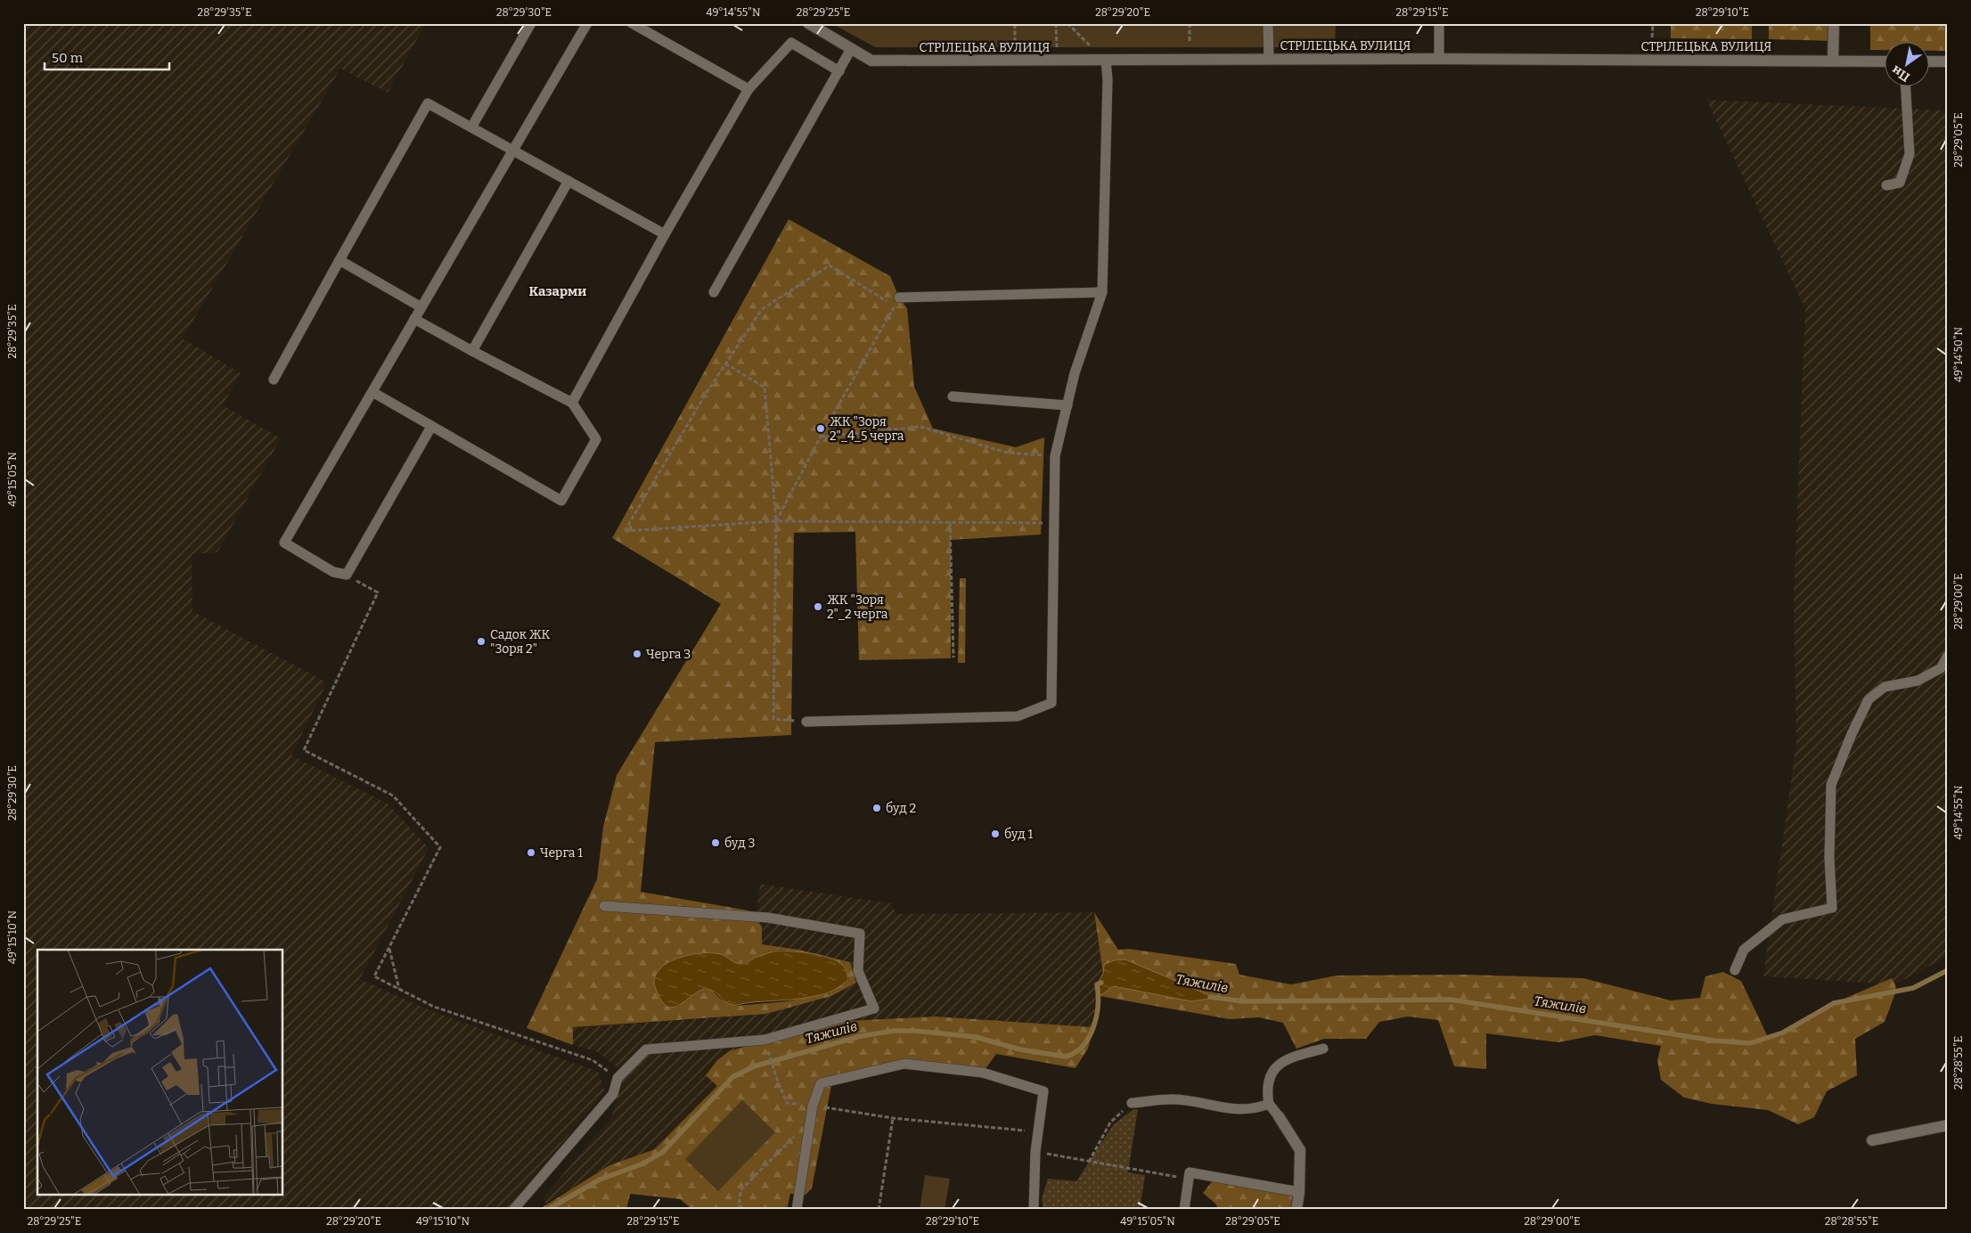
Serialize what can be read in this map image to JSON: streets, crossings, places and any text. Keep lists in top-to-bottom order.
{
  "streets": {
    "street": ["СТРІЛЕЦЬКА ВУЛИЦЯ"]
  },
  "districts": ["Казарми"],
  "water": ["Тяжилів"],
  "places": [
    "ЖК \"Зоря 2\"_4_5 черга",
    "ЖК \"Зоря 2\"_2 черга",
    "Садок ЖК \"Зоря 2\"",
    "Черга 3",
    "буд 2",
    "буд 1",
    "буд 3",
    "Черга 1"
  ],
  "scale_bar": "50 m",
  "north": "bottom left",
  "coordinates": [
    "28°29'35\"E",
    "28°29'30\"E",
    "49°14'55\"N",
    "28°29'25\"E",
    "28°29'20\"E",
    "28°29'15\"E",
    "28°29'10\"E",
    "28°29'05\"E",
    "49°14'50\"N",
    "49°15'05\"N",
    "28°29'00\"E",
    "49°15'10\"N",
    "28°28'55\"E"
  ]
}
